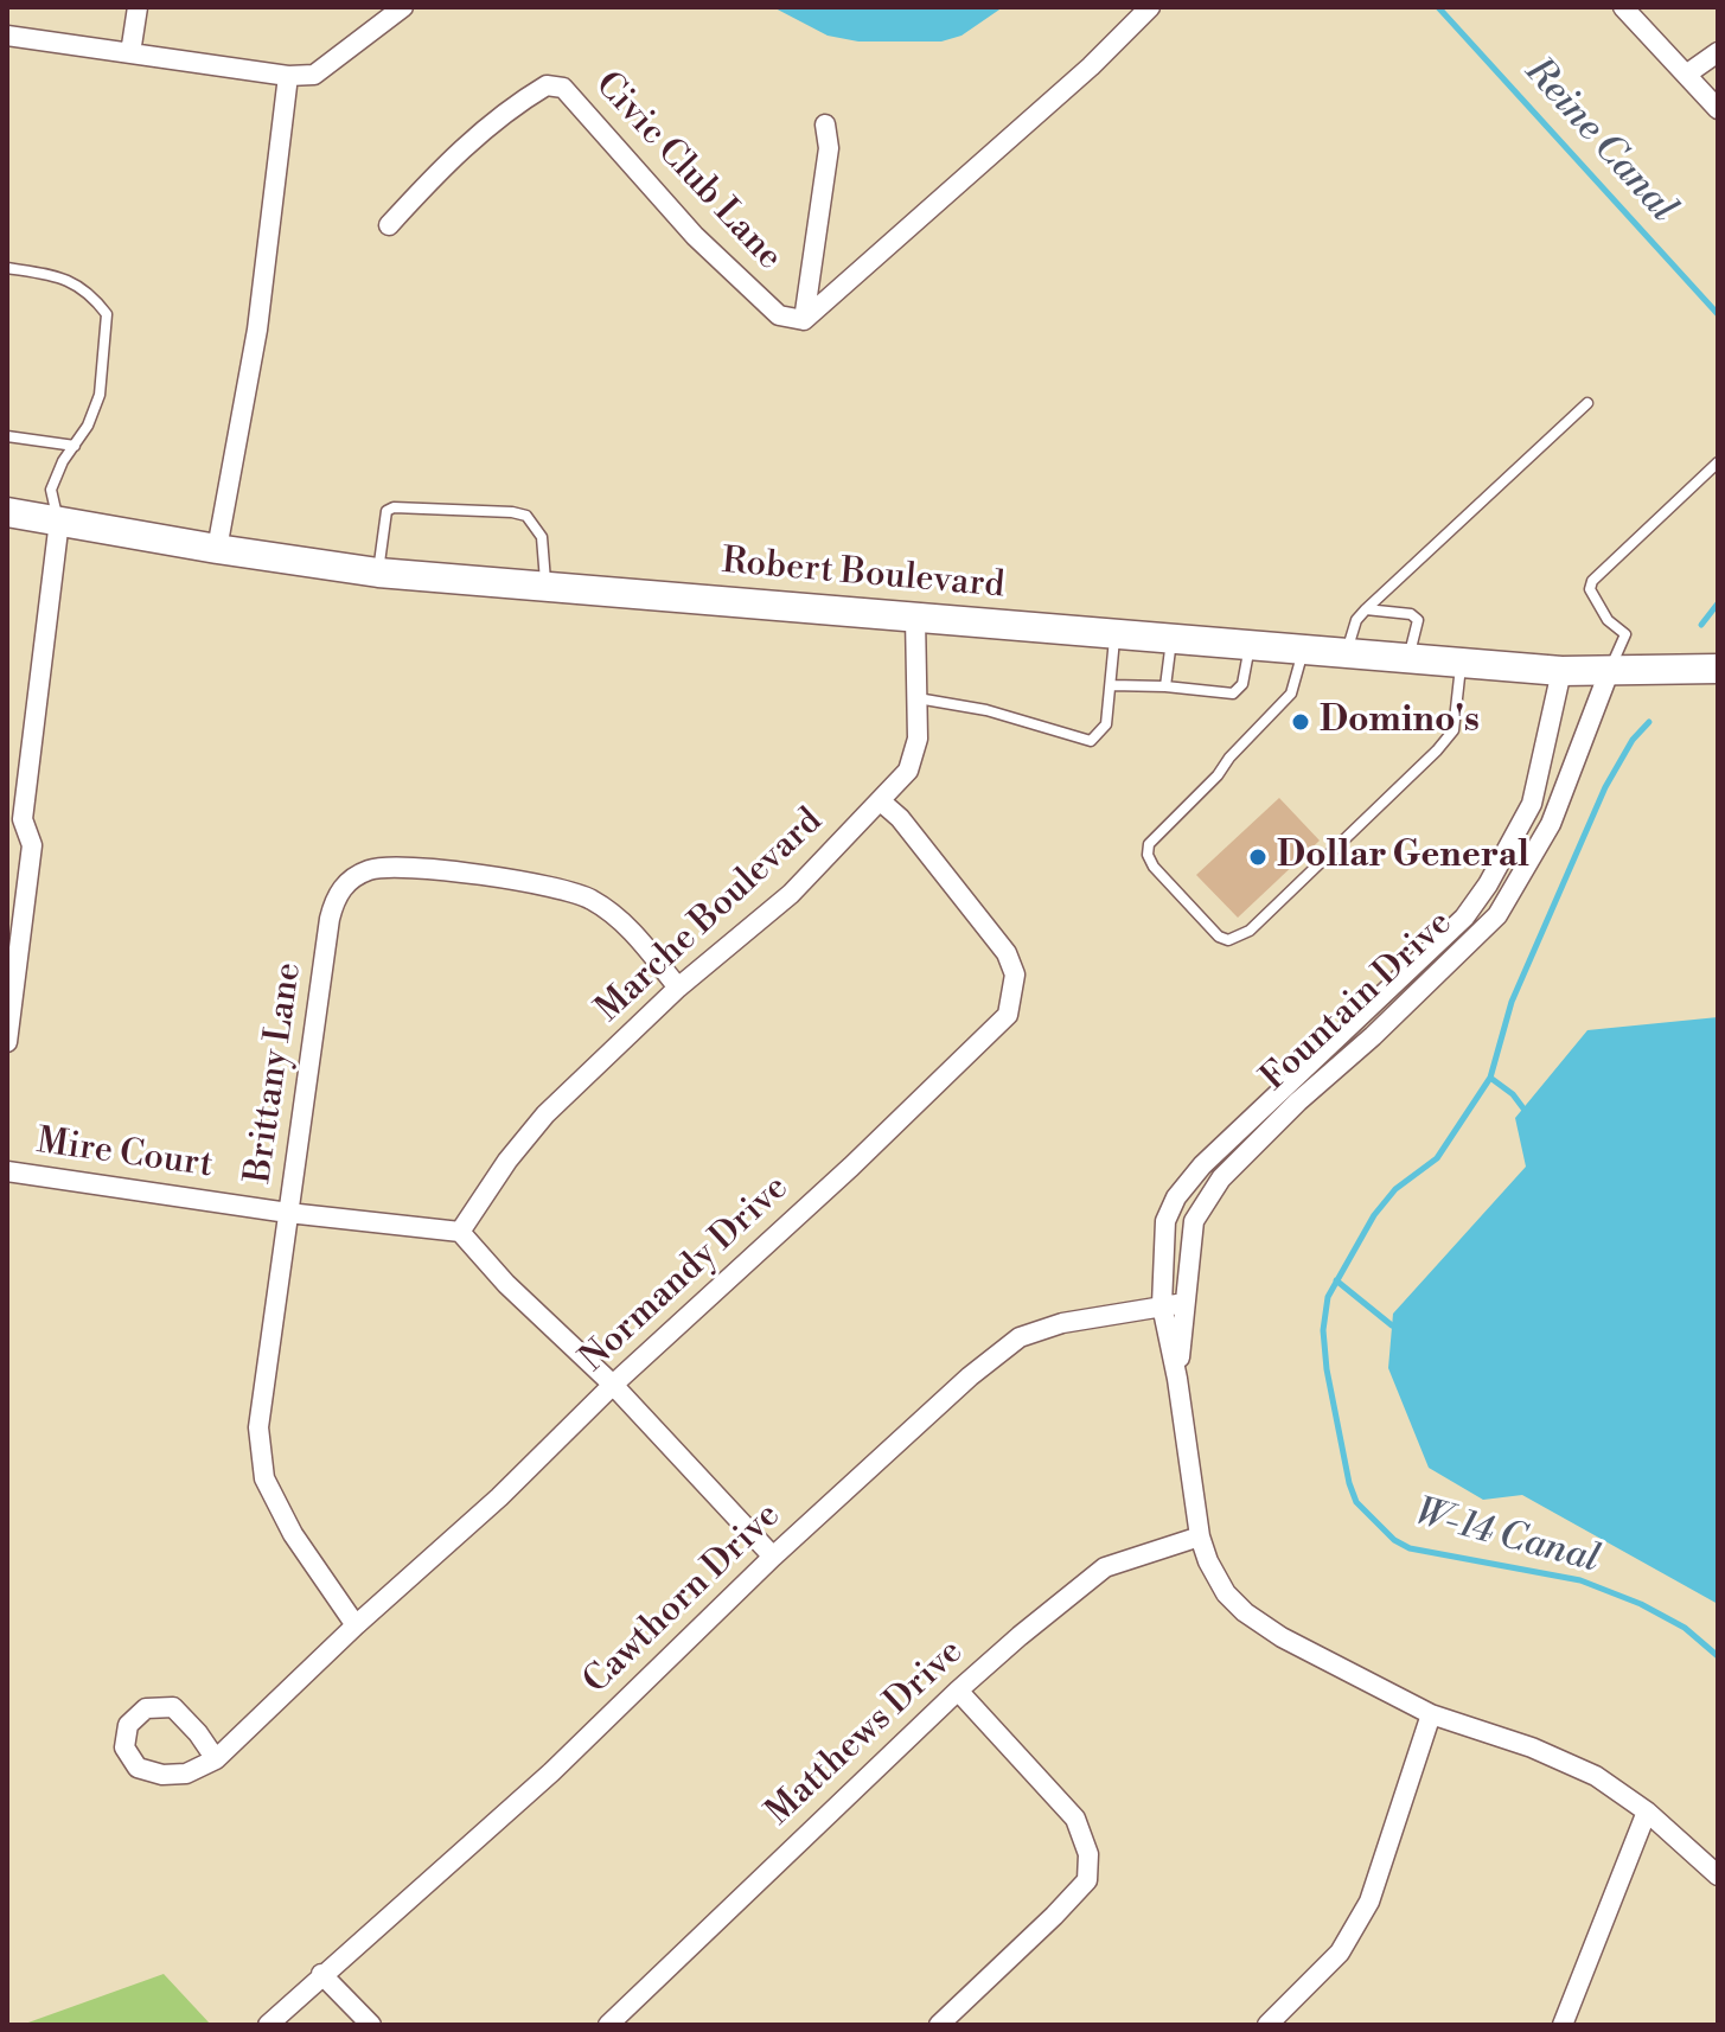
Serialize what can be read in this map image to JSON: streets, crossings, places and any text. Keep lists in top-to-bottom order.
{
  "streets": {
    "main road": ["Robert Boulevard"],
    "street": [
      "Civic Club Lane",
      "Marche Boulevard",
      "Fountain Drive",
      "Brittany Lane",
      "Mire Court",
      "Normandy Drive",
      "Cawthorn Drive",
      "Matthews Drive"
    ]
  },
  "crossings": [
    ["Robert Boulevard", "Marche Boulevard"],
    ["Robert Boulevard", "Fountain Drive"],
    ["Marche Boulevard", "Brittany Lane"],
    ["Marche Boulevard", "Mire Court"],
    ["Marche Boulevard", "Normandy Drive"],
    ["Fountain Drive", "Cawthorn Drive"],
    ["Fountain Drive", "Matthews Drive"],
    ["Brittany Lane", "Mire Court"],
    ["Brittany Lane", "Normandy Drive"]
  ],
  "water": ["Reine Canal", "W-14 Canal"],
  "places": ["Domino's", "Dollar General"]
}
